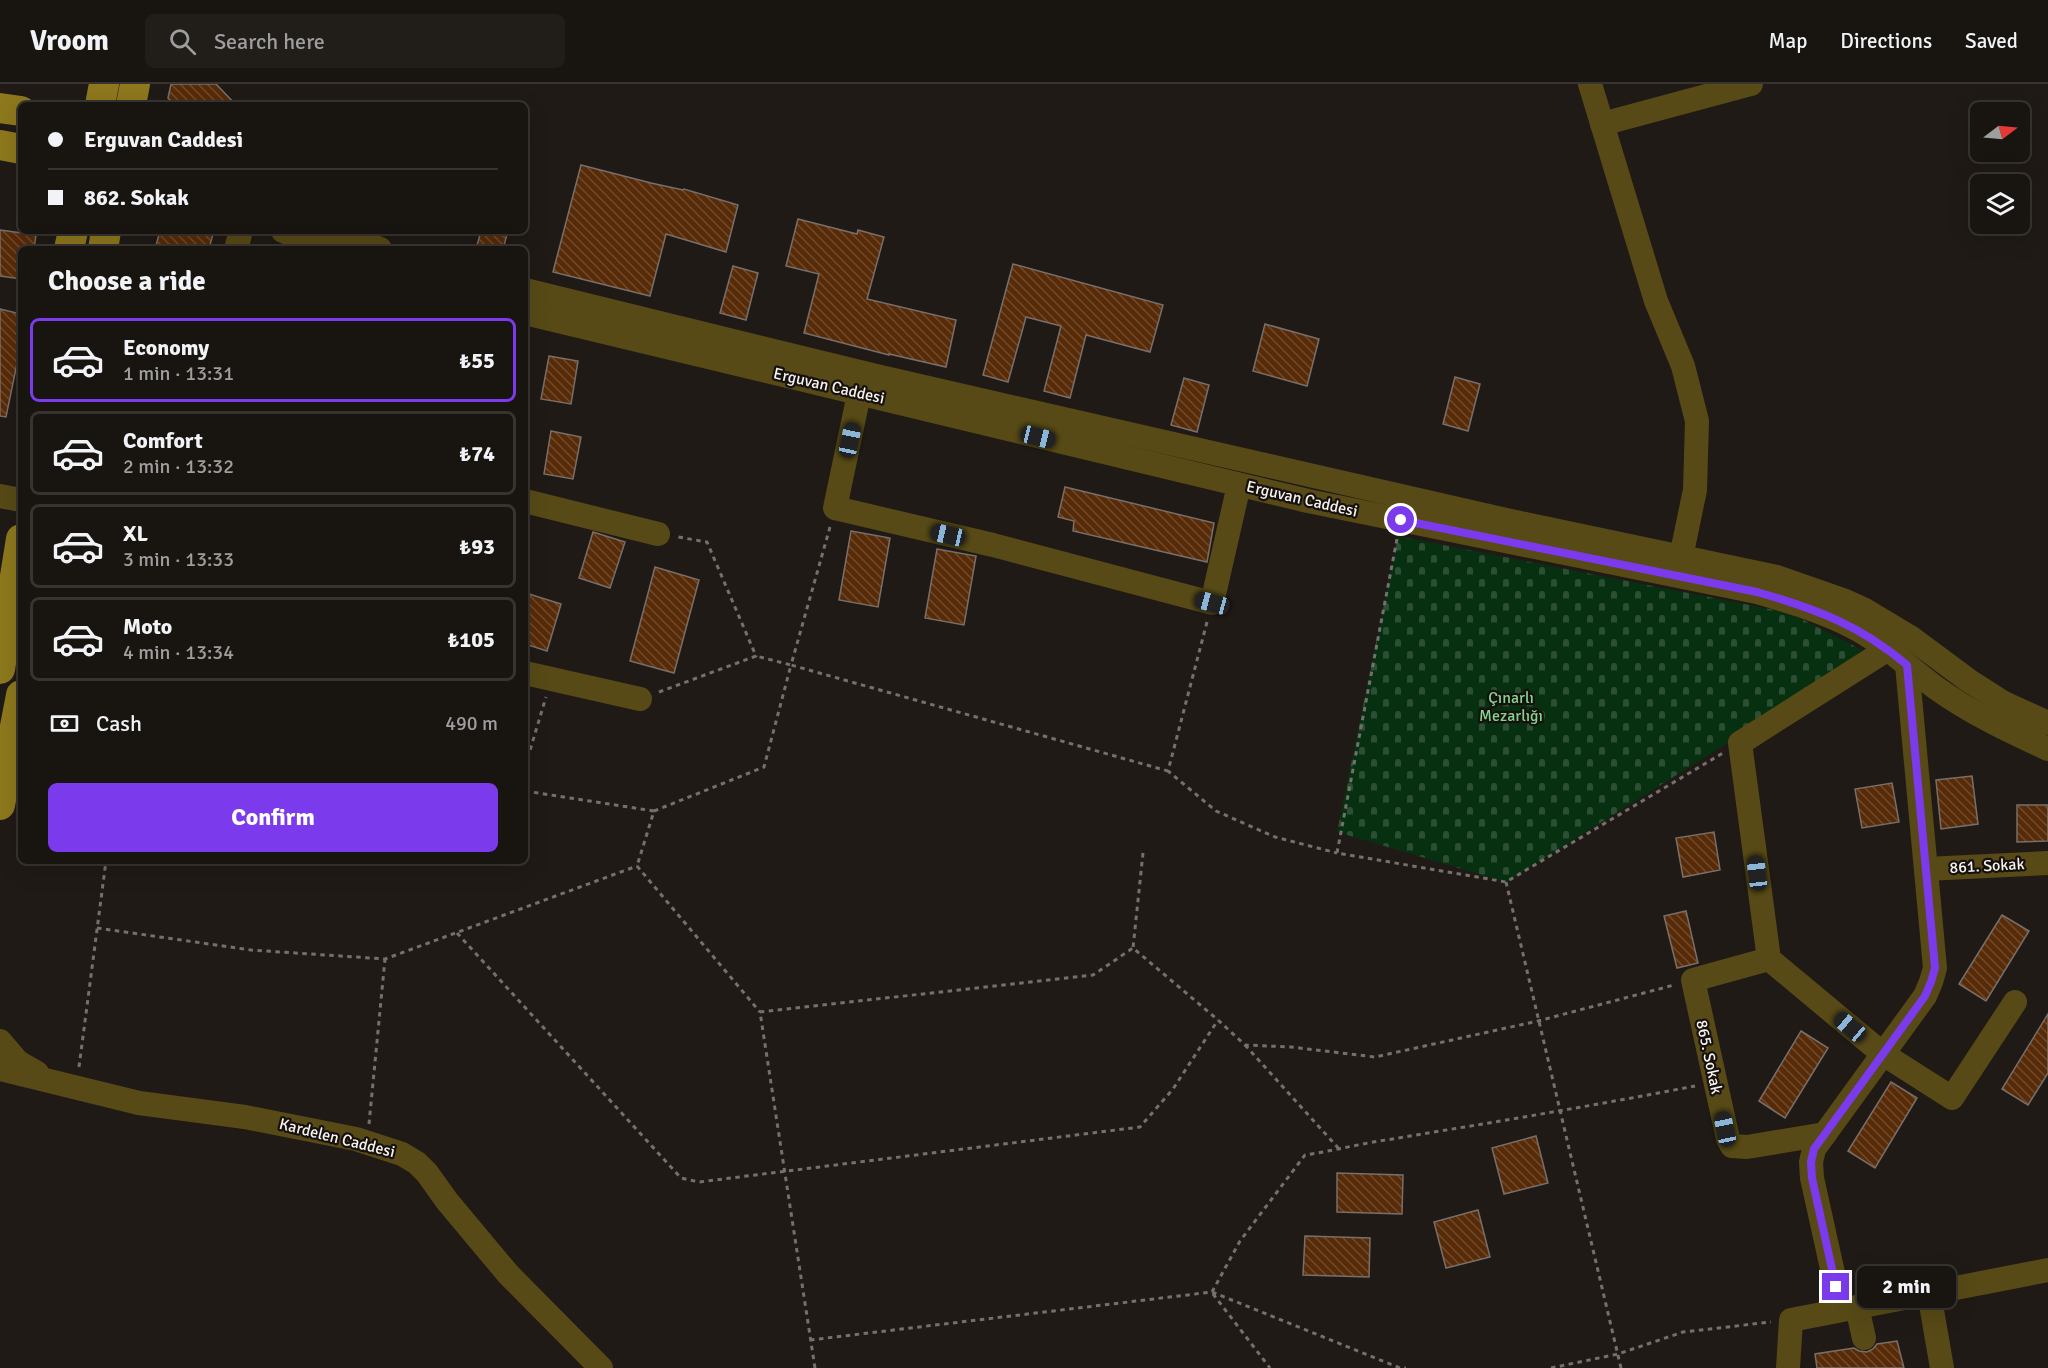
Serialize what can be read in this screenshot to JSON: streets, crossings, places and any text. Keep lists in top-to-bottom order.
{
  "streets": {
    "street": [
      "Erguvan Caddesi",
      "861. Sokak",
      "865. Sokak",
      "Kardelen Caddesi"
    ]
  },
  "parks": ["Çınarlı Mezarlığı"],
  "north": "right",
  "page": {
    "header": "Vroom",
    "search": "Search here",
    "nav": ["Map", "Directions", "Saved"],
    "banner": ["Erguvan Caddesi", "862. Sokak"],
    "heading": "Choose a ride",
    "list": [
      {
        "name": "Economy",
        "note": "1 min · 13:31",
        "value": "₺55"
      },
      {
        "name": "Comfort",
        "note": "2 min · 13:32",
        "value": "₺74"
      },
      {
        "name": "XL",
        "note": "3 min · 13:33",
        "value": "₺93"
      },
      {
        "name": "Moto",
        "note": "4 min · 13:34",
        "value": "₺105"
      }
    ],
    "pay": ["Cash", "490 m"],
    "buttons": "Confirm",
    "bubble": "2 min"
  }
}
